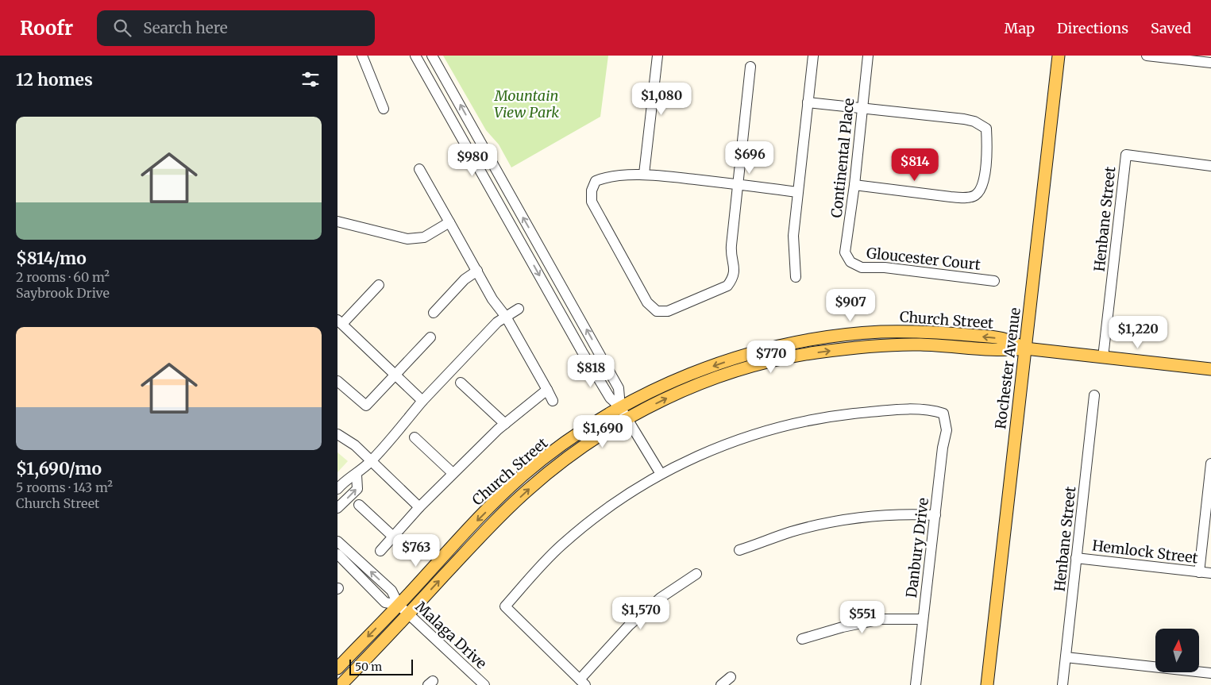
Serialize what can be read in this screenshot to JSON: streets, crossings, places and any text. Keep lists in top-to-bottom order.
{
  "streets": {
    "main road": ["Church Street", "Rochester Avenue"],
    "street": [
      "Continental Place",
      "Henbane Street",
      "Gloucester Court",
      "Danbury Drive",
      "Hemlock Street",
      "Malaga Drive"
    ]
  },
  "crossings": [
    ["Continental Place", "Gloucester Court"],
    ["Henbane Street", "Church Street"],
    ["Henbane Street", "Hemlock Street"],
    ["Church Street", "Rochester Avenue"],
    ["Church Street", "Malaga Drive"]
  ],
  "parks": ["Mountain View Park"],
  "scale_bar": "50 m",
  "north": "top",
  "page": {
    "header": "Roofr",
    "search": "Search here",
    "nav": ["Map", "Directions", "Saved"],
    "heading": "12 homes",
    "price": [
      "$1,080",
      "$696",
      "$980",
      "$814",
      "$907",
      "$1,220",
      "$770",
      "$818",
      "$1,690",
      "$763",
      "$1,570",
      "$551"
    ],
    "list": [
      {
        "name": "$814/mo",
        "note": "2 rooms · 60 m² · Saybrook Drive"
      },
      {
        "name": "$1,690/mo",
        "note": "5 rooms · 143 m² · Church Street"
      }
    ],
    "scale": "50 m"
  }
}
